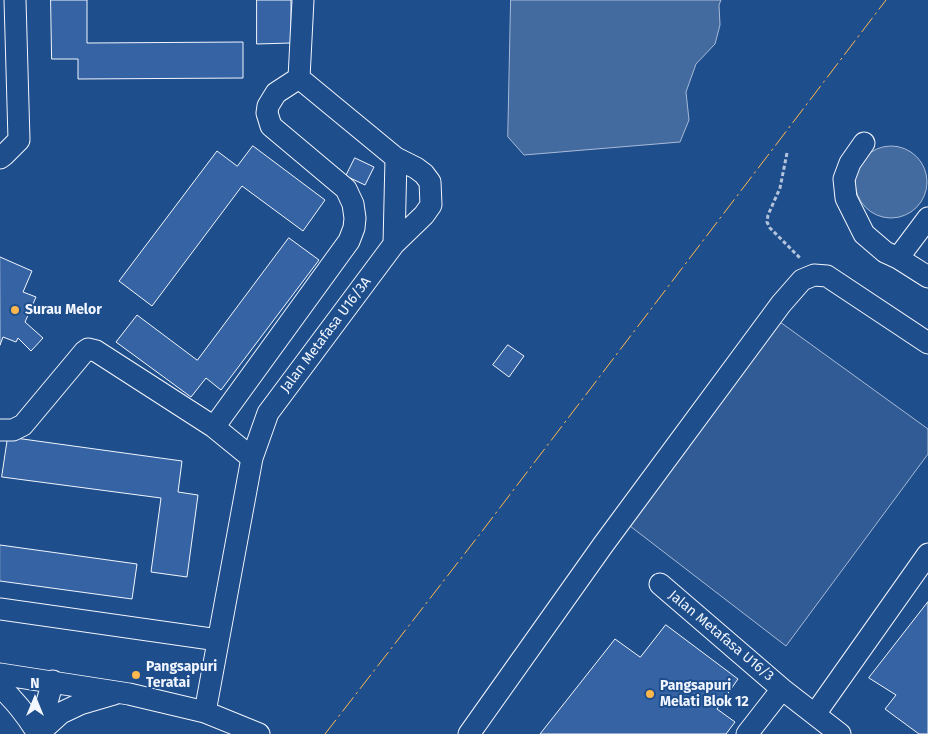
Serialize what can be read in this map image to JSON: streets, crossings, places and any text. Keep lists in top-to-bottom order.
{
  "streets": {
    "street": ["Jalan Metafasa U16/3A", "Jalan Metafasa U16/3"]
  },
  "places": ["Surau Melor", "Pangsapuri Teratai", "Pangsapuri Melati Blok 12"],
  "north": "top"
}
